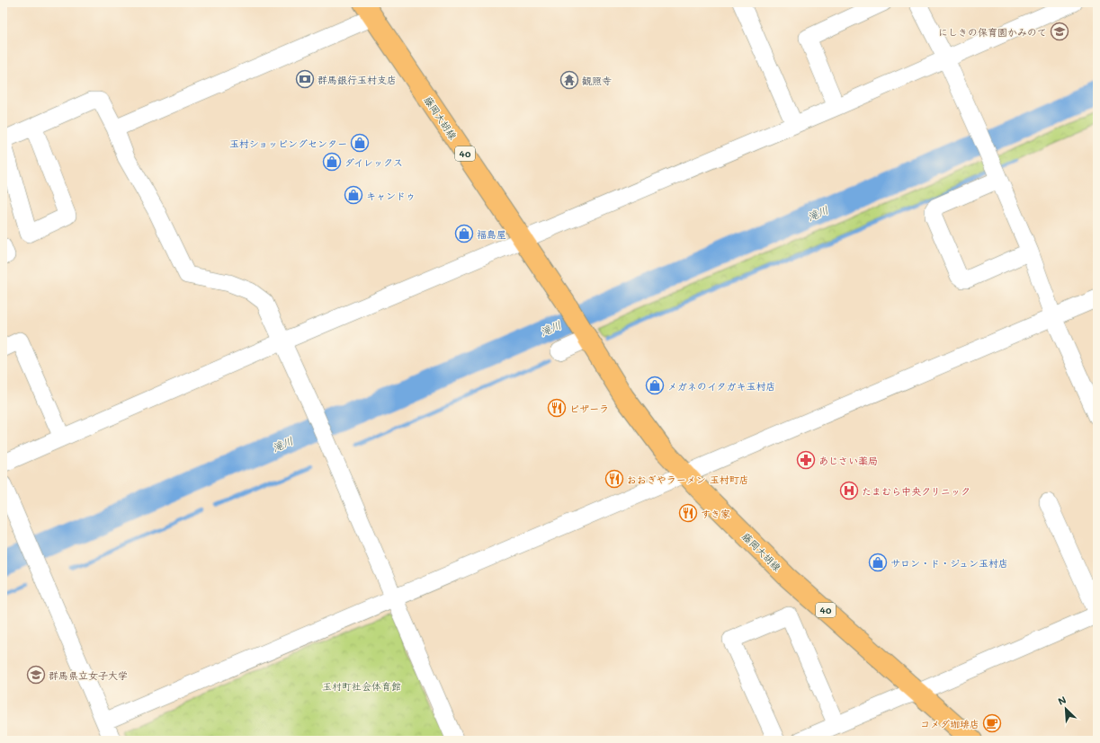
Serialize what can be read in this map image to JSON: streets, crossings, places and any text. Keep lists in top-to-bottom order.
{
  "streets": {
    "main road": ["藤岡大胡線", "40"]
  },
  "water": ["滝川"],
  "parks": ["玉村町社会体育館"],
  "places": {
    "school or university": ["にしきの保育園かみのて", "群馬県立女子大学"],
    "bank": ["群馬銀行玉村支店"],
    "temple": ["観照寺"],
    "shop": [
      "玉村ショッピングセンター",
      "ダイレックス",
      "キャンドゥ",
      "福島屋",
      "メガネのイタガキ玉村店",
      "サロン・ド・ジュン玉村店"
    ],
    "restaurant": ["ピザーラ", "おおぎやラーメン 玉村町店", "すき家"],
    "pharmacy": ["あじさい薬局"],
    "hospital": ["たまむら中央クリニック"],
    "cafe": ["コメダ珈琲店"]
  },
  "north": "top left"
}
